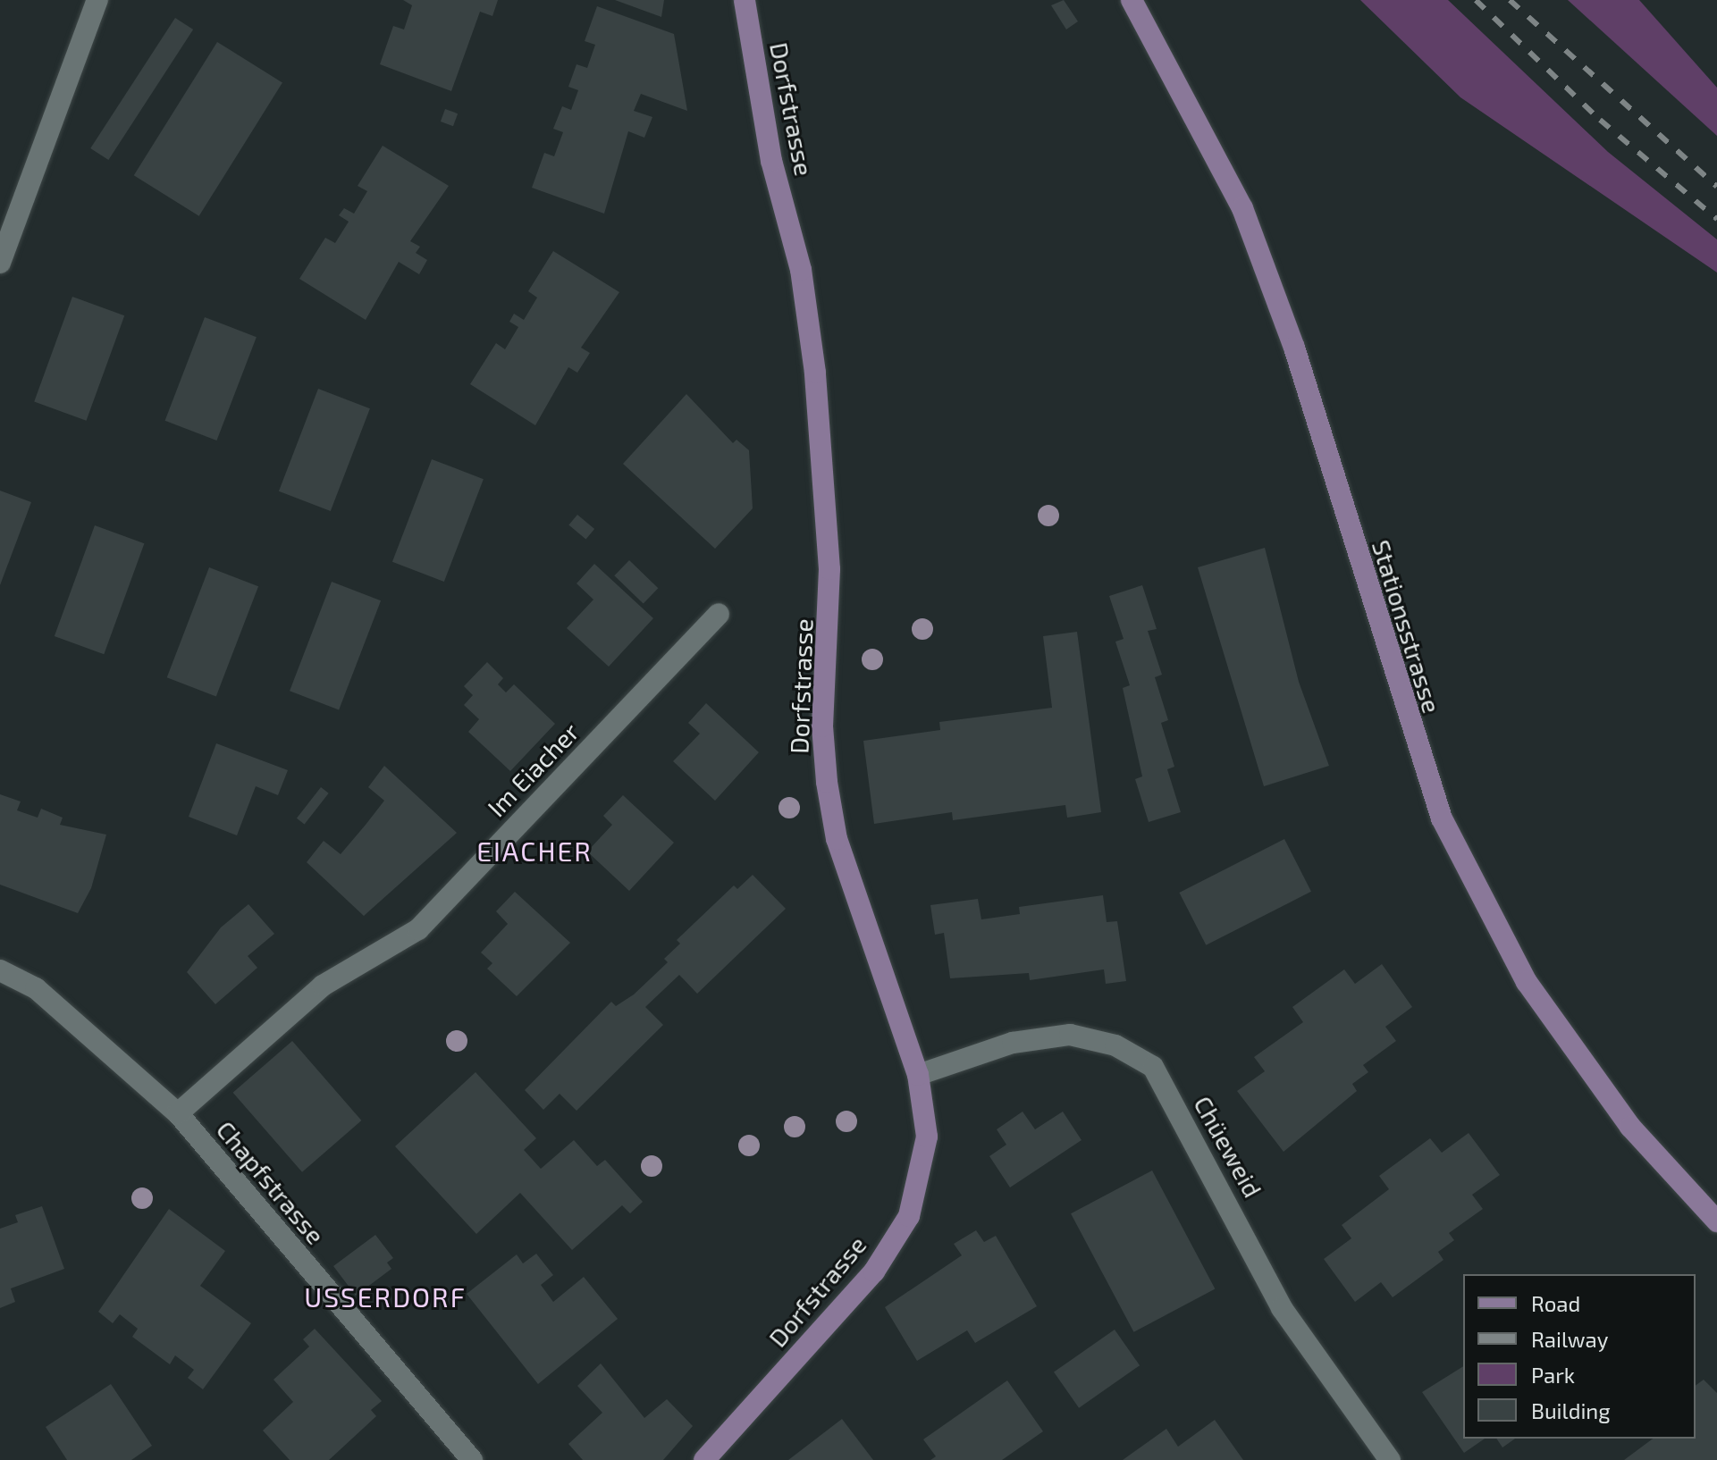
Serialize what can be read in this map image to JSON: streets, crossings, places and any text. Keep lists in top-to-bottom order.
{
  "streets": {
    "street": [
      "Dorfstrasse",
      "Stationsstrasse",
      "Im Eiacher",
      "Chüeweid",
      "Chapfstrasse"
    ]
  },
  "crossings": [
    ["Dorfstrasse", "Chüeweid"],
    ["Im Eiacher", "Chapfstrasse"]
  ],
  "districts": ["EIACHER", "USSERDORF"],
  "legend": [
    "Road",
    "Railway",
    "Park",
    "Building"
  ]
}
